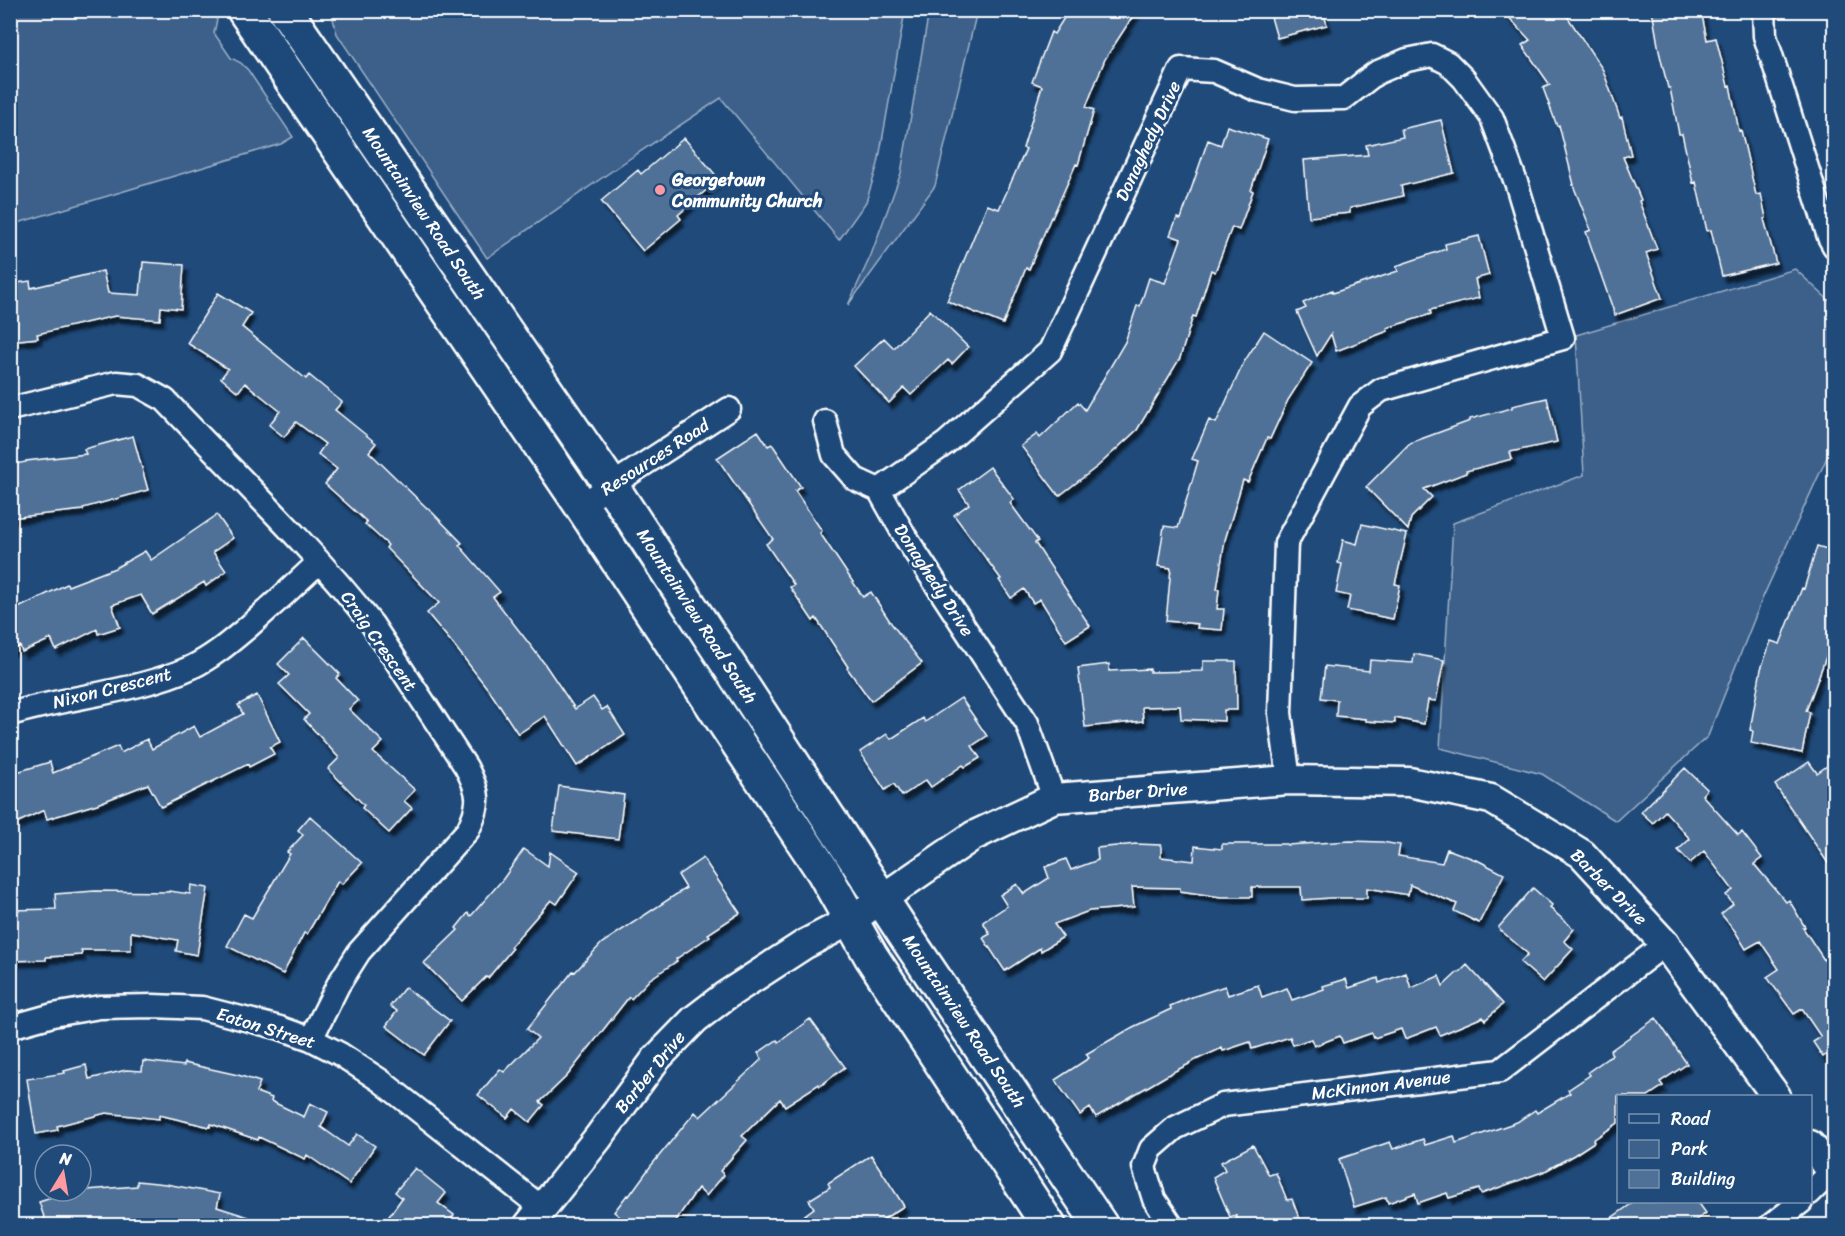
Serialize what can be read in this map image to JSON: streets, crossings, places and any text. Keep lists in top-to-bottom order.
{
  "streets": {
    "main road": ["Mountainview Road South"],
    "street": [
      "Donaghedy Drive",
      "Resources Road",
      "Craig Crescent",
      "Nixon Crescent",
      "Barber Drive",
      "Eaton Street",
      "McKinnon Avenue"
    ]
  },
  "crossings": [
    ["Donaghedy Drive", "Barber Drive"],
    ["Mountainview Road South", "Resources Road"],
    ["Mountainview Road South", "Barber Drive"],
    ["Craig Crescent", "Nixon Crescent"],
    ["Craig Crescent", "Eaton Street"],
    ["Barber Drive", "Eaton Street"],
    ["Barber Drive", "McKinnon Avenue"]
  ],
  "places": ["Georgetown Community Church"],
  "legend": ["Road", "Park", "Building"],
  "north": "top"
}
